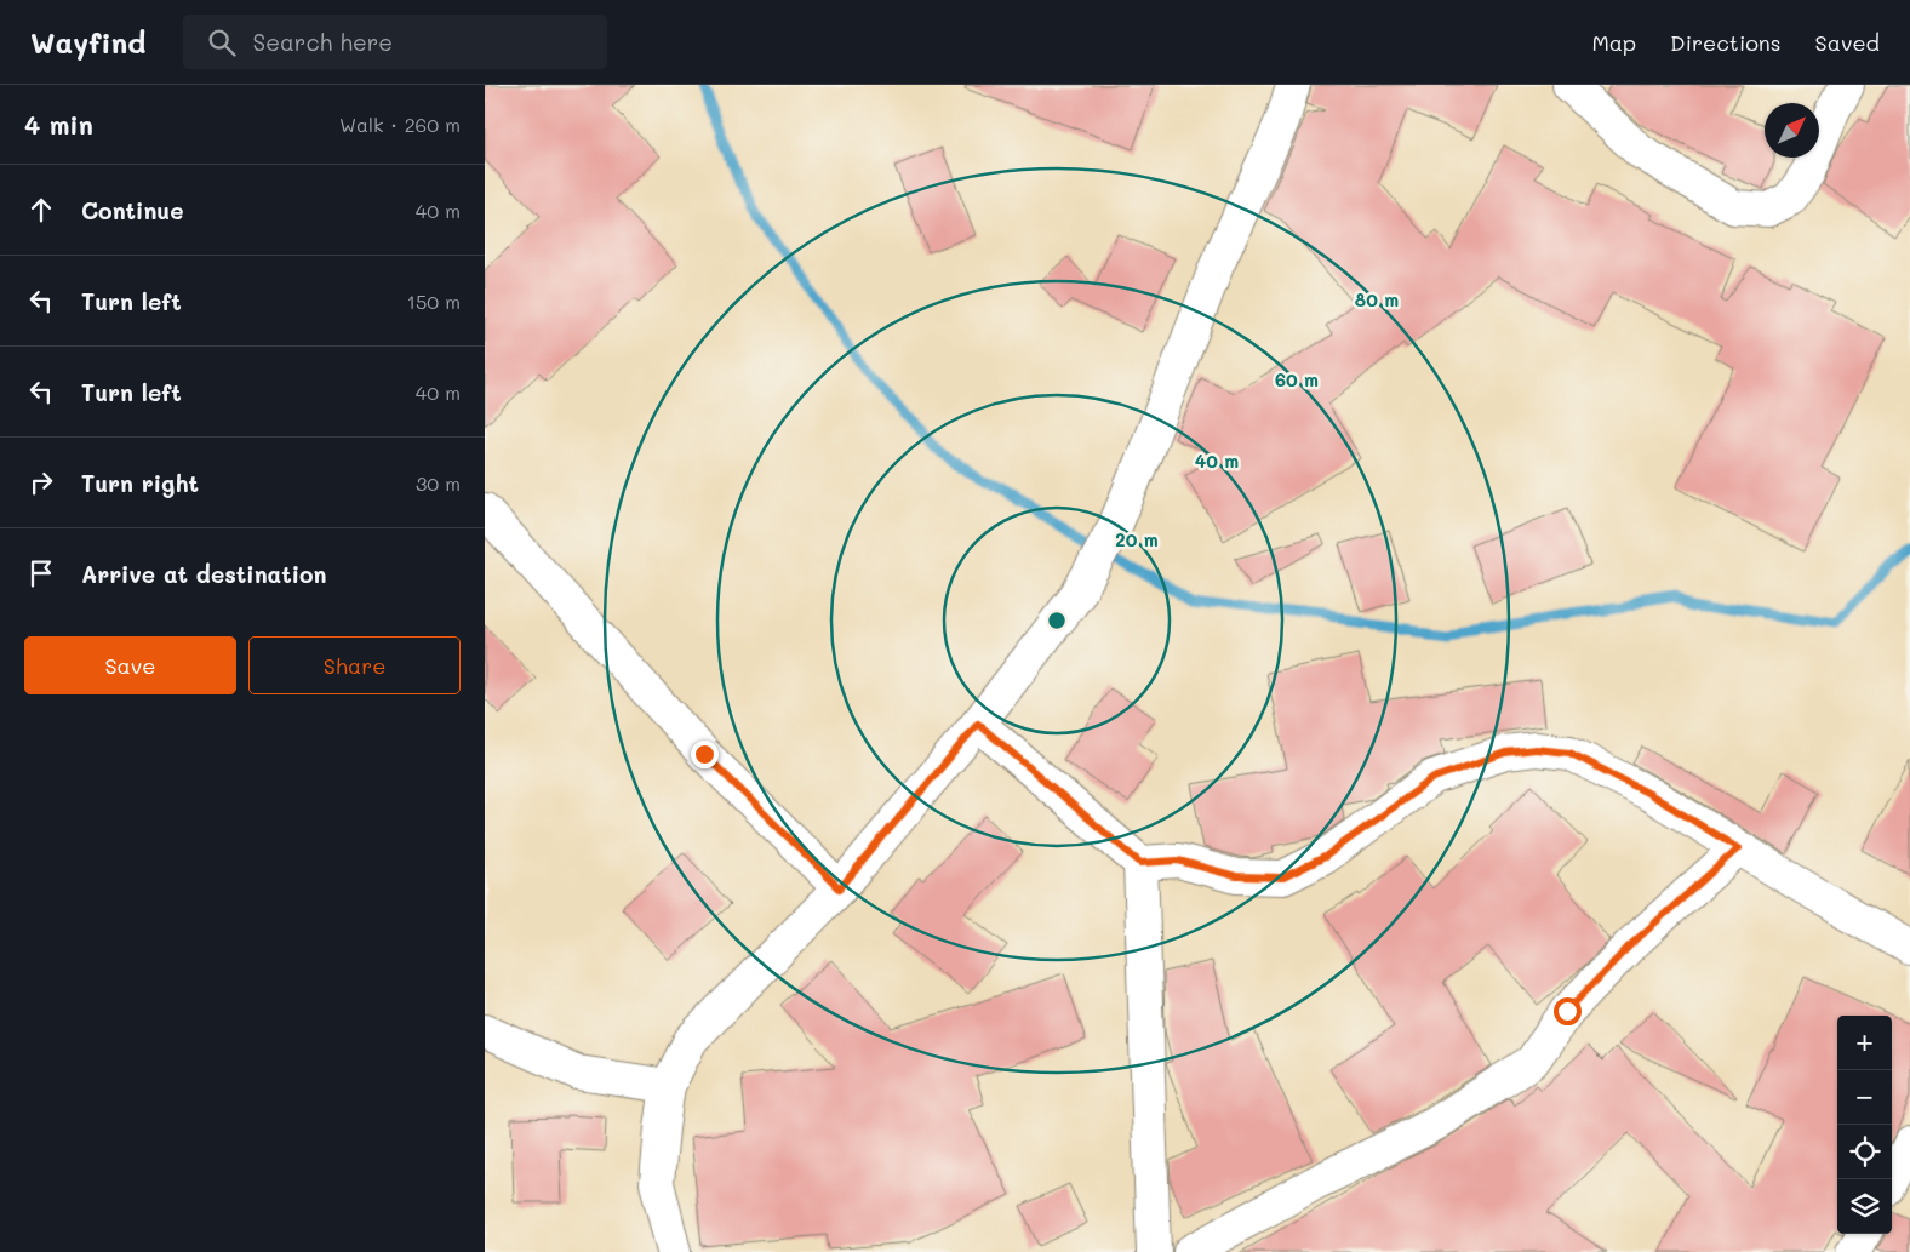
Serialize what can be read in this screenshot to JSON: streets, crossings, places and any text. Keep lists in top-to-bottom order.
{
  "north": "top right",
  "page": {
    "header": "Wayfind",
    "search": "Search here",
    "nav": ["Map", "Directions", "Saved"],
    "heading": ["4 min", "Walk · 260 m"],
    "list": [
      ["Continue", "40 m"],
      ["Turn left", "150 m"],
      ["Turn left", "40 m"],
      ["Turn right", "30 m"],
      "Arrive at destination"
    ],
    "buttons": ["Save", "Share"],
    "map_buttons": ["+", "−"]
  },
  "rings": [
    "80 m",
    "60 m",
    "40 m",
    "20 m"
  ]
}
